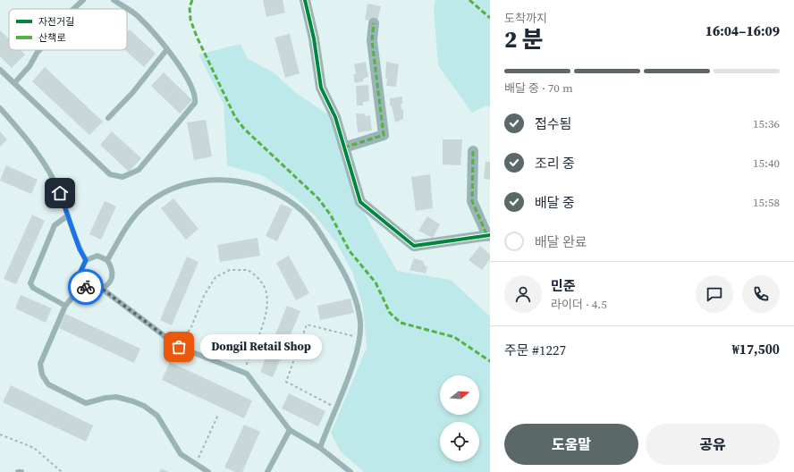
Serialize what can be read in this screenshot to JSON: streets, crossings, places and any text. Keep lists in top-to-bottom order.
{
  "places": ["Dongil Retail Shop"],
  "legend": ["자전거길", "산책로"],
  "north": "right",
  "page": {
    "heading": ["2 분", "도착까지", "16:04–16:09"],
    "panel": [
      "민준",
      "라이더 · 4.5",
      "주문 #1227",
      "₩17,500"
    ],
    "bar": "배달 중 · 70 m",
    "list": [
      ["접수됨", "15:36"],
      ["조리 중", "15:40"],
      ["배달 중", "15:58"],
      "배달 완료"
    ],
    "bubble": "Dongil Retail Shop",
    "buttons": ["도움말", "공유"]
  }
}
